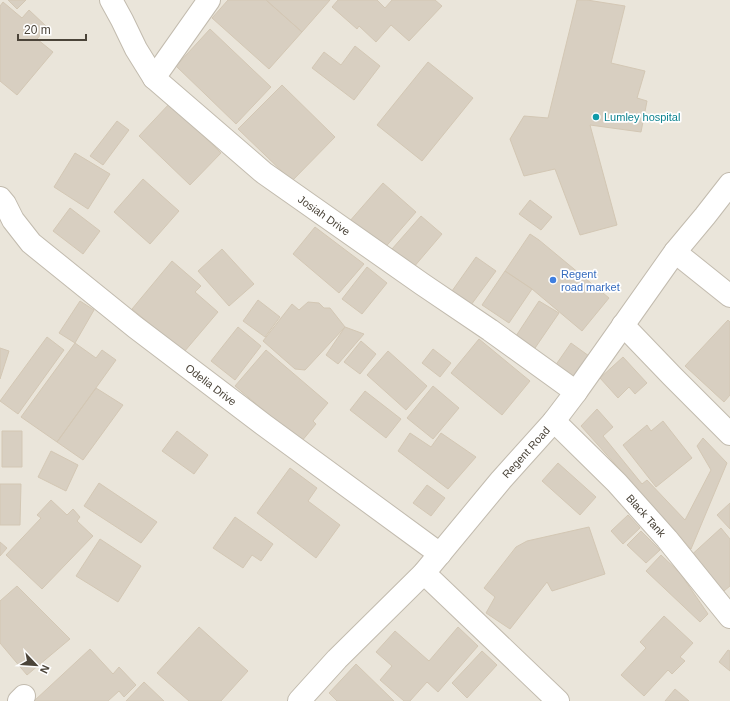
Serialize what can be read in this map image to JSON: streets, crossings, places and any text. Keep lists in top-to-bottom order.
{
  "streets": {
    "street": [
      "Josiah Drive",
      "Odelia Drive",
      "Regent Road",
      "Black Tank"
    ]
  },
  "crossings": [
    ["Josiah Drive", "Regent Road"],
    ["Odelia Drive", "Regent Road"],
    ["Regent Road", "Black Tank"]
  ],
  "places": ["Lumley hospital", "Regent road market"],
  "scale_bar": "20 m",
  "north": "bottom right"
}
